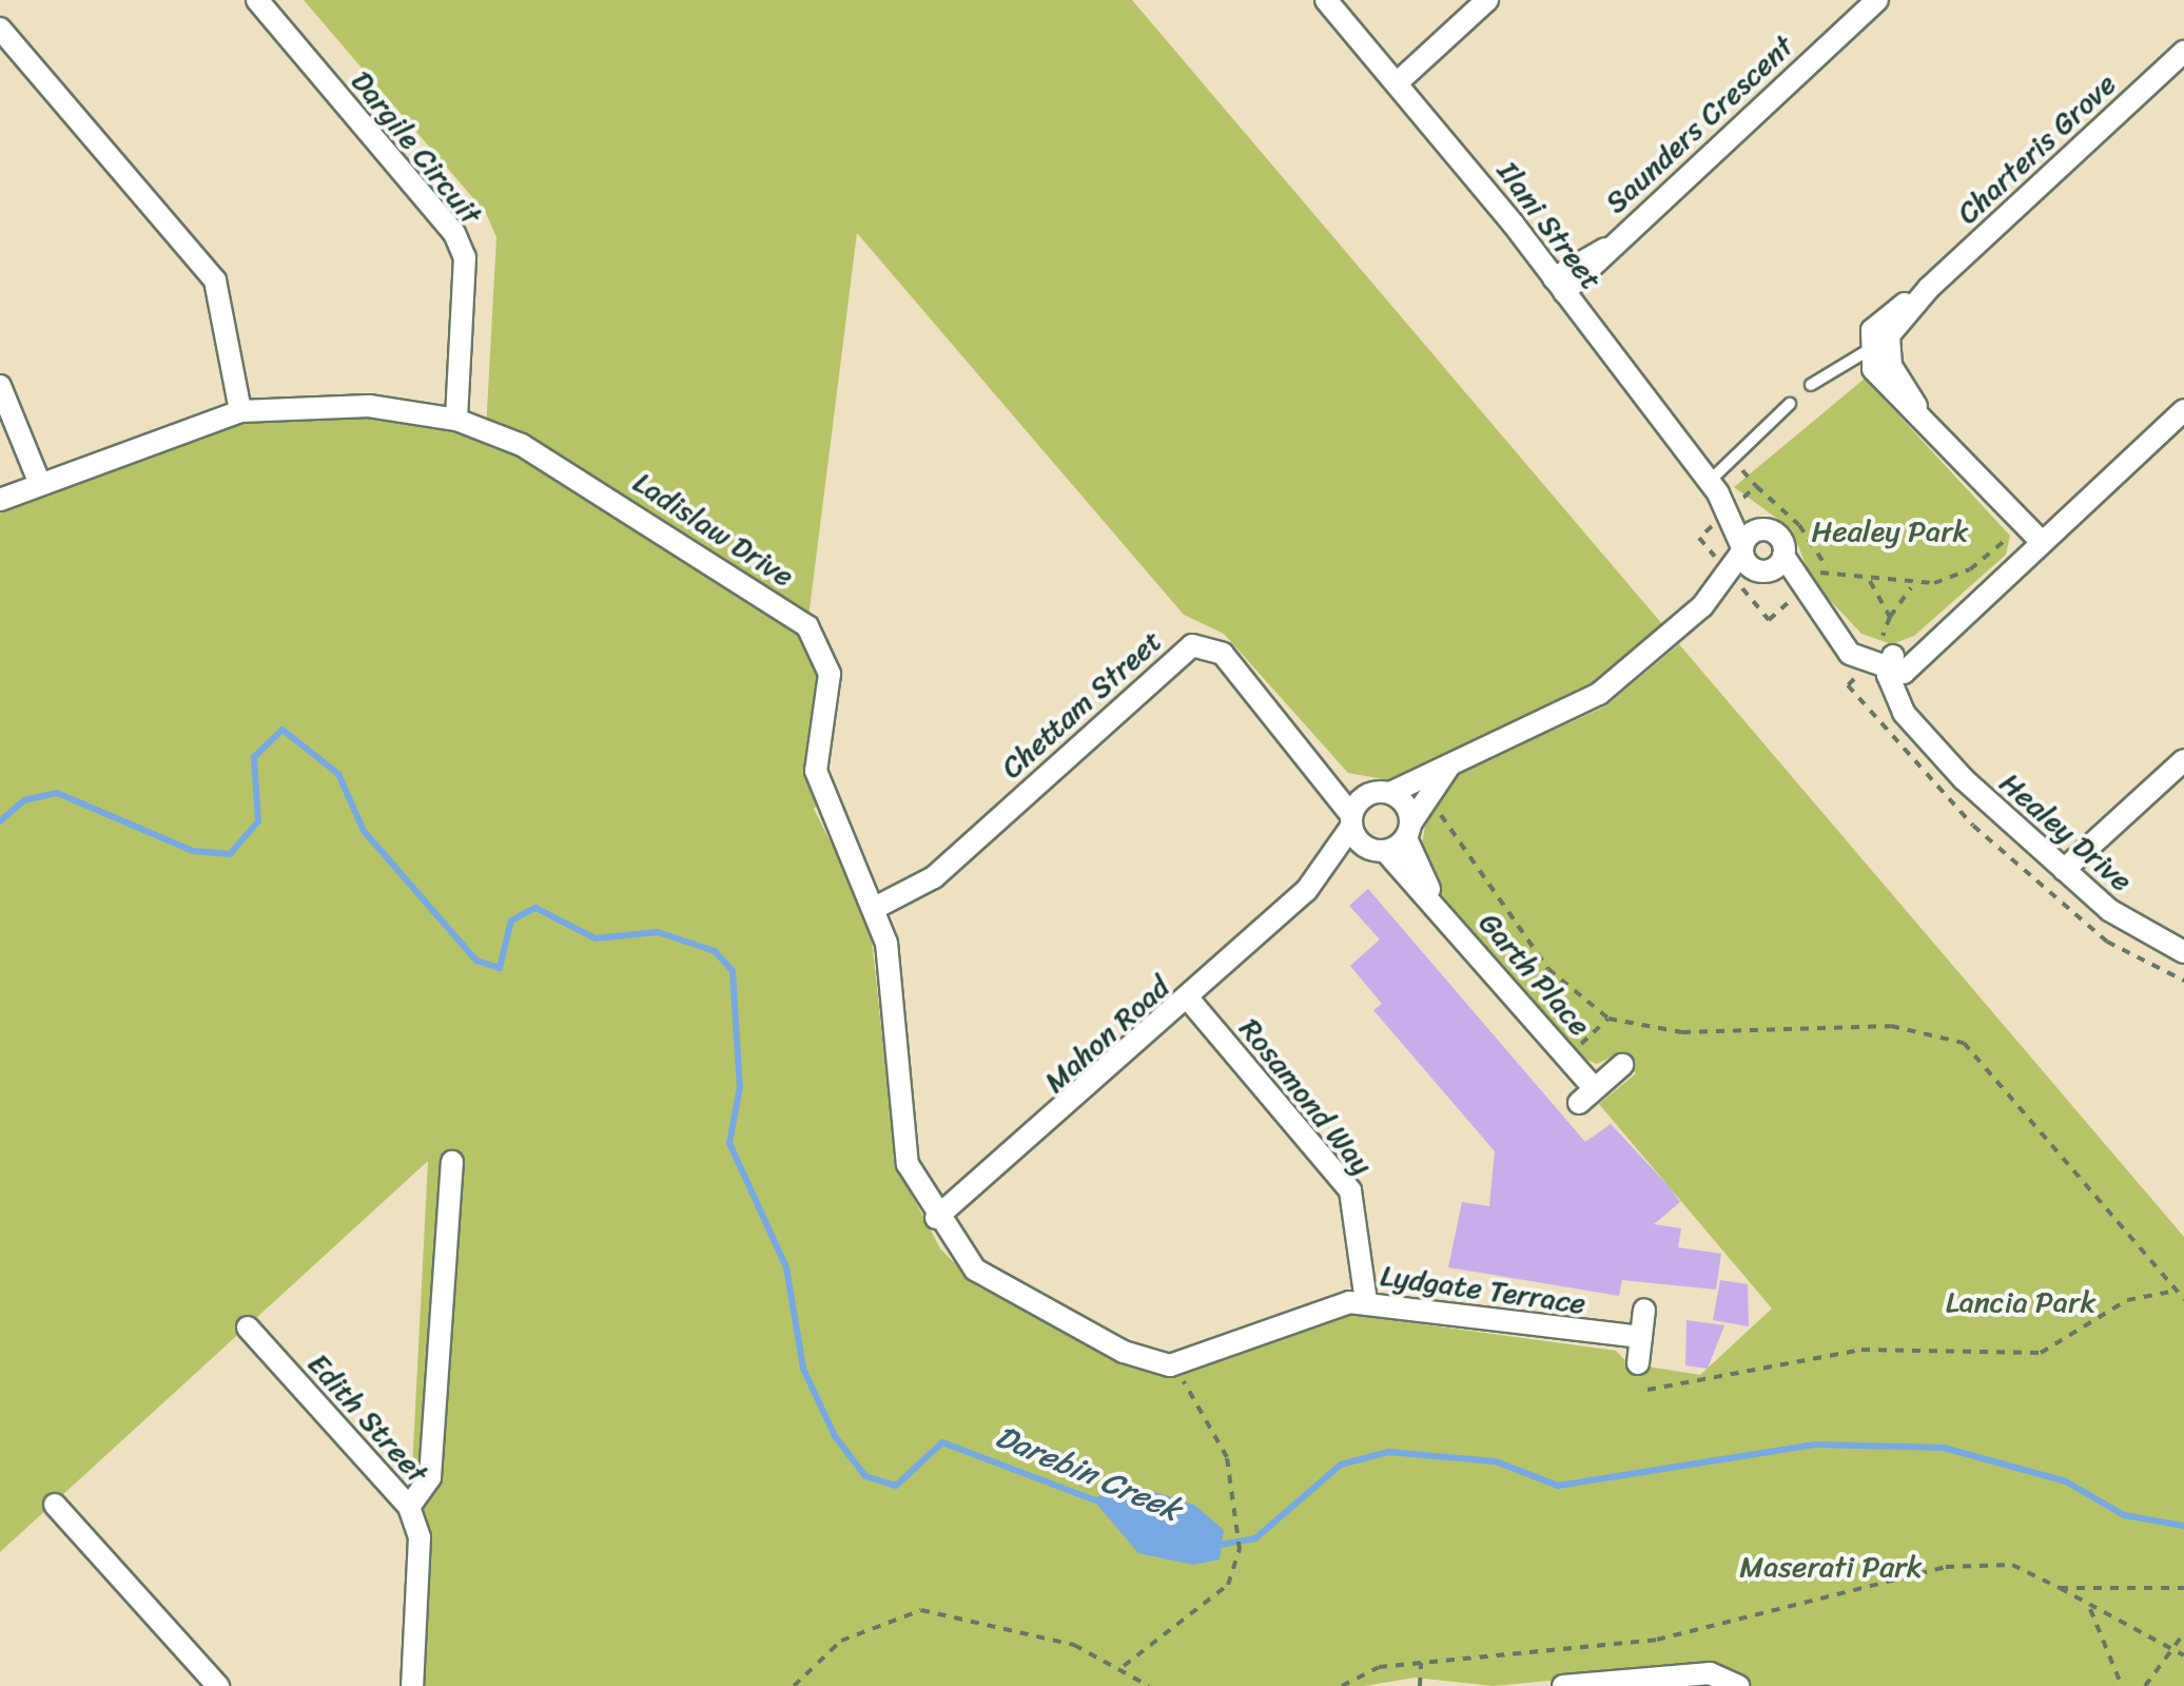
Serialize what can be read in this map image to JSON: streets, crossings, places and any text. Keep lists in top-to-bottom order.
{
  "streets": {
    "street": [
      "Saunders Crescent",
      "Dargile Circuit",
      "Charteris Grove",
      "Ilani Street",
      "Ladislaw Drive",
      "Chettam Street",
      "Healey Drive",
      "Garth Place",
      "Mahon Road",
      "Rosamond Way",
      "Lydgate Terrace",
      "Edith Street"
    ]
  },
  "crossings": [
    ["Saunders Crescent", "Ilani Street"],
    ["Dargile Circuit", "Ladislaw Drive"],
    ["Ladislaw Drive", "Chettam Street"],
    ["Ladislaw Drive", "Mahon Road"],
    ["Chettam Street", "Garth Place"],
    ["Chettam Street", "Mahon Road"],
    ["Garth Place", "Mahon Road"],
    ["Mahon Road", "Rosamond Way"],
    ["Rosamond Way", "Lydgate Terrace"]
  ],
  "water": ["Darebin Creek"],
  "parks": ["Healey Park", "Lancia Park", "Maserati Park"]
}
